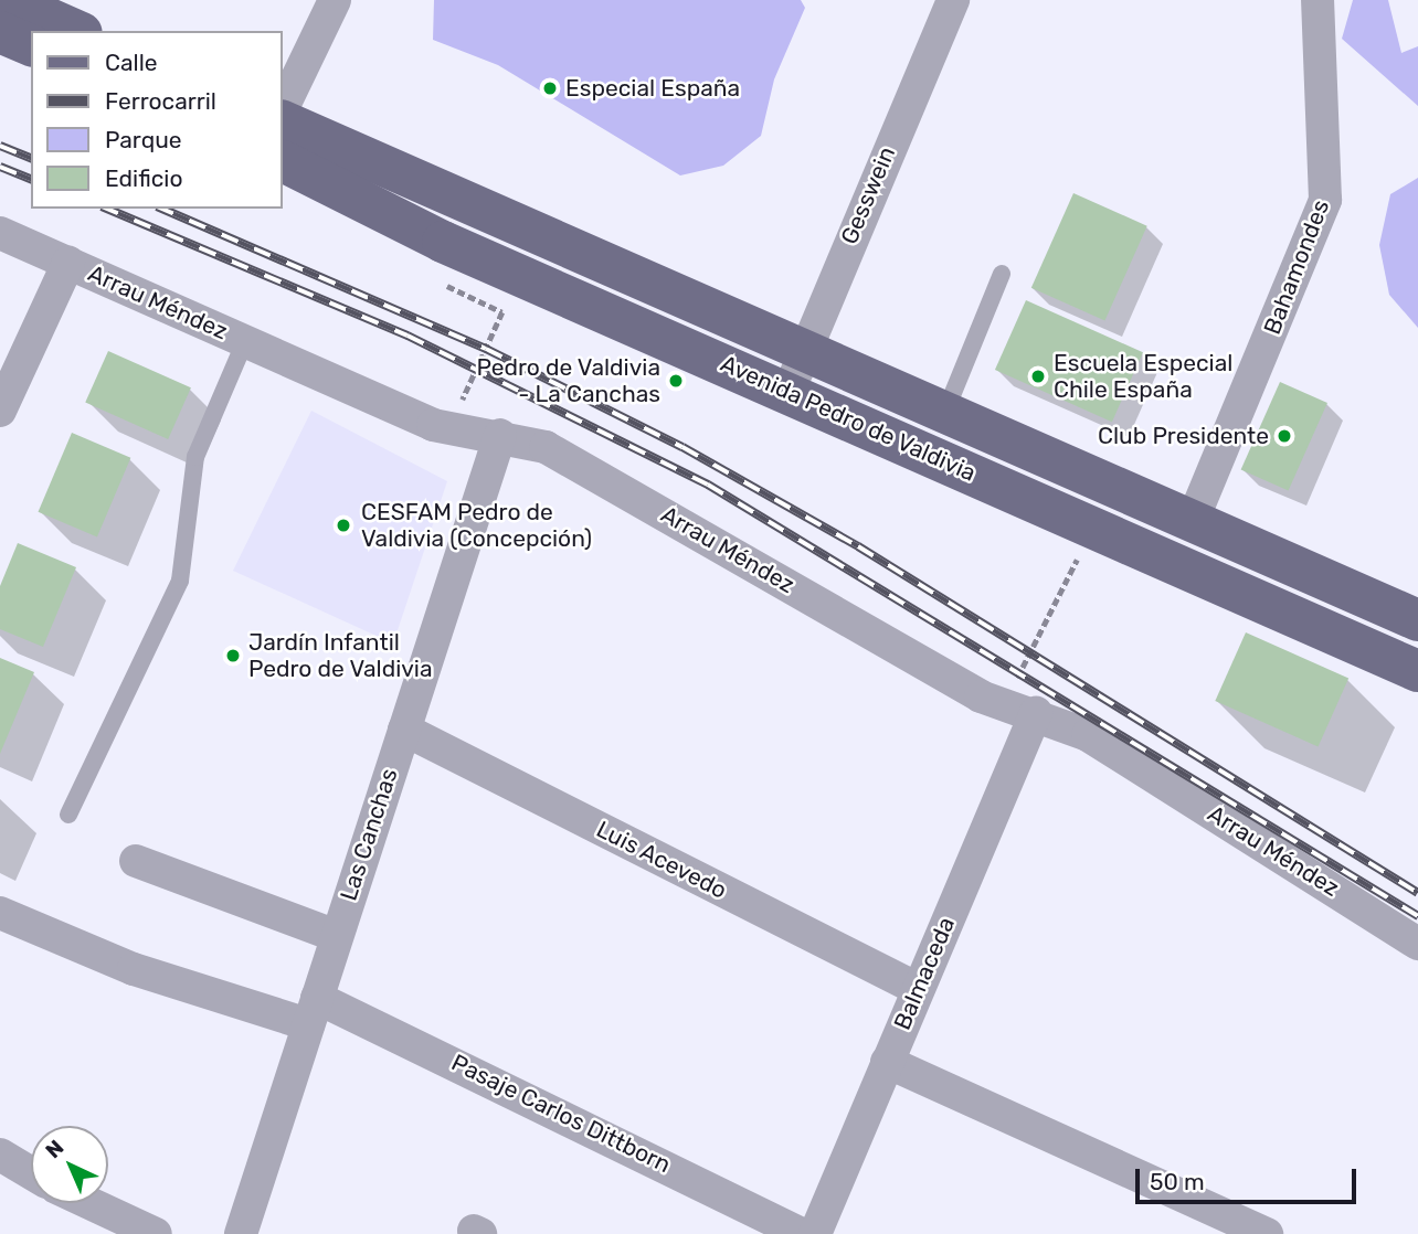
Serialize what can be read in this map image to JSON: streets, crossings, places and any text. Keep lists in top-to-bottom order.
{
  "streets": {
    "main road": ["Avenida Pedro de Valdivia"],
    "street": [
      "Gesswein",
      "Bahamondes",
      "Arrau Méndez",
      "Las Canchas",
      "Luis Acevedo",
      "Balmaceda",
      "Pasaje Carlos Dittborn"
    ]
  },
  "crossings": [
    ["Gesswein", "Avenida Pedro de Valdivia"],
    ["Bahamondes", "Avenida Pedro de Valdivia"],
    ["Arrau Méndez", "Las Canchas"],
    ["Arrau Méndez", "Balmaceda"],
    ["Las Canchas", "Luis Acevedo"],
    ["Las Canchas", "Pasaje Carlos Dittborn"],
    ["Luis Acevedo", "Balmaceda"]
  ],
  "places": [
    "Especial España",
    "Escuela Especial Chile España",
    "Pedro de Valdivia - La Canchas",
    "Club Presidente",
    "CESFAM Pedro de Valdivia (Concepción)",
    "Jardín Infantil Pedro de Valdivia"
  ],
  "legend": [
    "Calle",
    "Ferrocarril",
    "Parque",
    "Edificio"
  ],
  "scale_bar": "50 m",
  "north": "top left"
}
